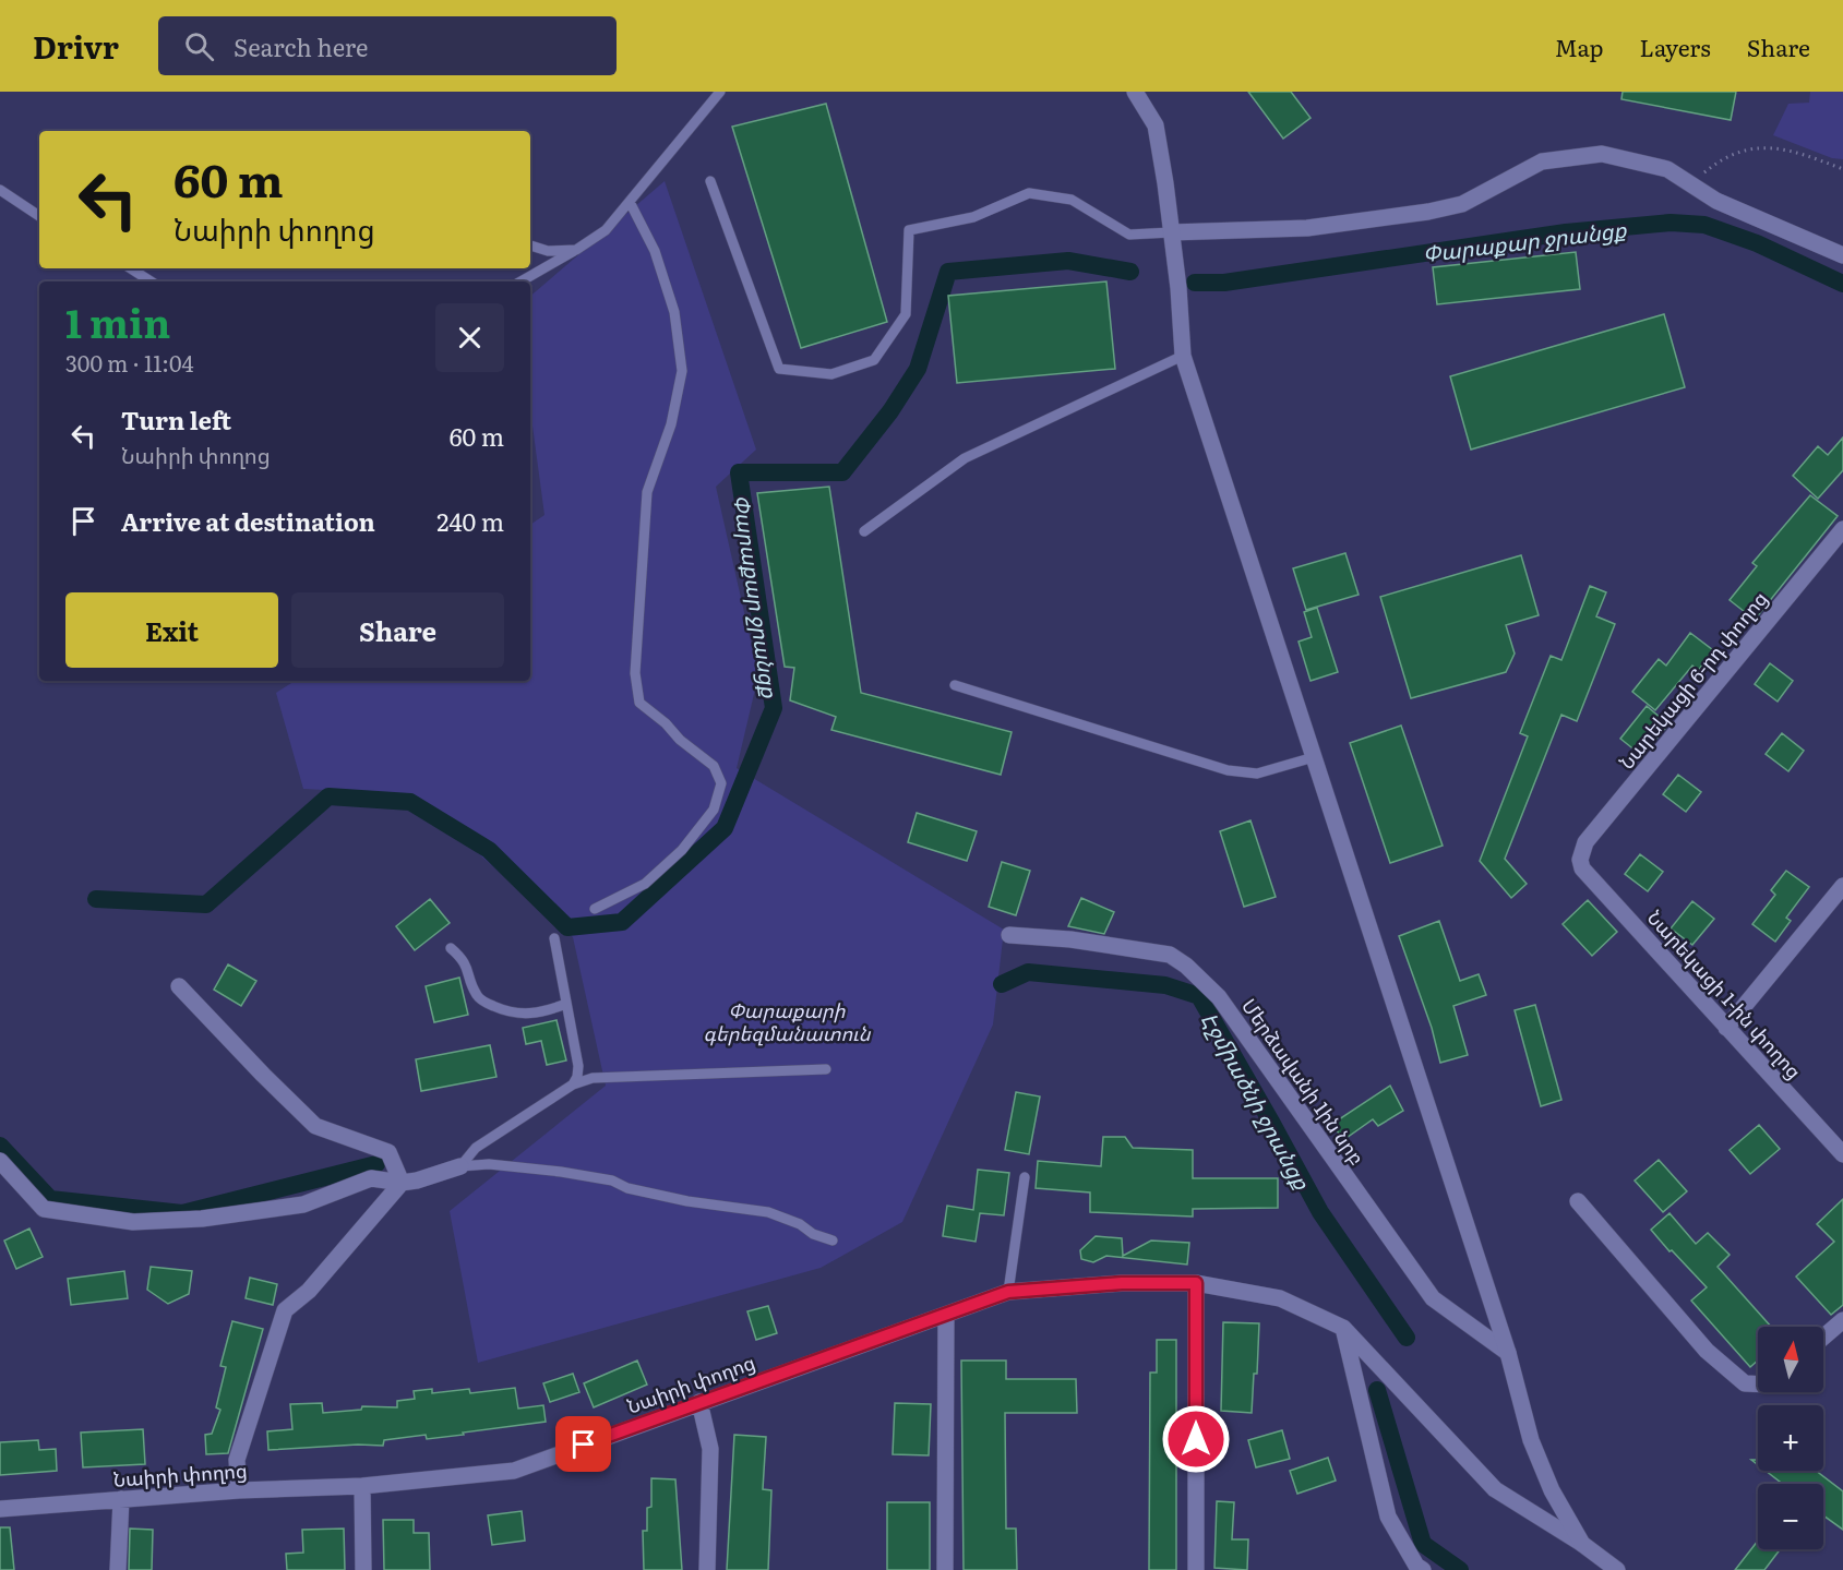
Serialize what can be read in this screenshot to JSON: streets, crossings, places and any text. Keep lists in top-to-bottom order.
{
  "streets": {
    "street": [
      "Նարեկացի 6-րդ փողոց",
      "Նարեկացի 1-ին փողոց",
      "Մերձավանի 1ին նրբ",
      "Նաիրի փողոց"
    ]
  },
  "crossings": [
    ["Նարեկացի 6-րդ փողոց", "Նարեկացի 1-ին փողոց"]
  ],
  "water": ["Փարաքար ջրանցք", "Էջմիածնի ջրանցք"],
  "parks": ["Փարաքարի գերեզմանատուն"],
  "north": "top",
  "page": {
    "header": "Drivr",
    "search": "Search here",
    "nav": ["Map", "Layers", "Share"],
    "turn": ["60 m", "Նաիրի փողոց"],
    "heading": ["1 min", "300 m · 11:04"],
    "list": [
      {
        "name": "Turn left",
        "note": "Նաիրի փողոց",
        "value": "60 m"
      },
      {
        "name": "Arrive at destination",
        "value": "240 m"
      }
    ],
    "buttons": ["Exit", "Share"],
    "map_buttons": ["+", "−"]
  }
}
